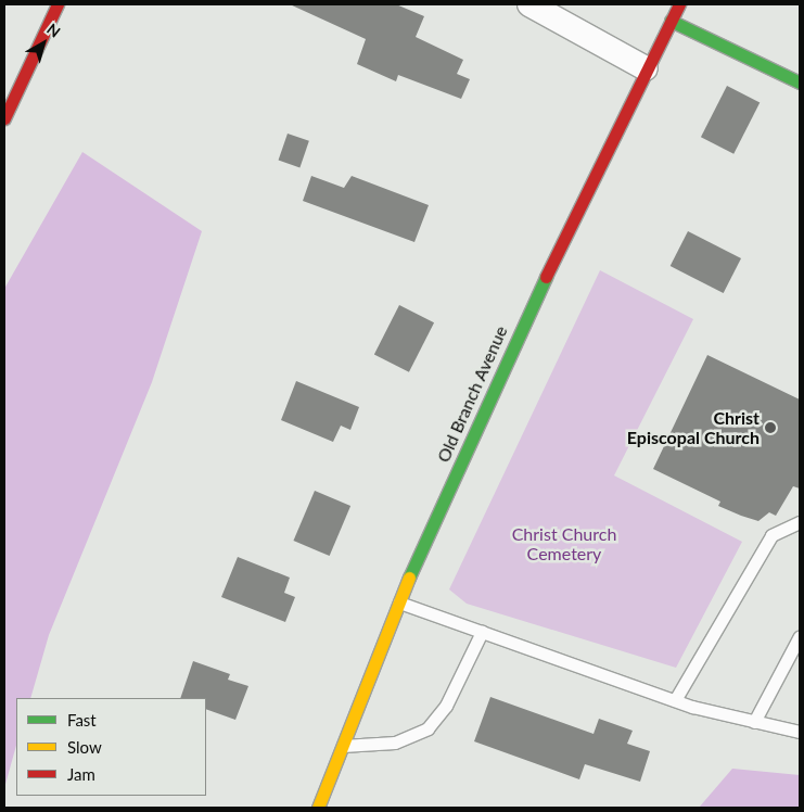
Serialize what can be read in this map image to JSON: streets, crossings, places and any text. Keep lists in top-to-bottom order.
{
  "streets": {
    "main road": ["Old Branch Avenue"]
  },
  "parks": ["Christ Church Cemetery"],
  "places": ["Christ Episcopal Church"],
  "legend": ["Fast", "Slow", "Jam"],
  "north": "top right"
}
